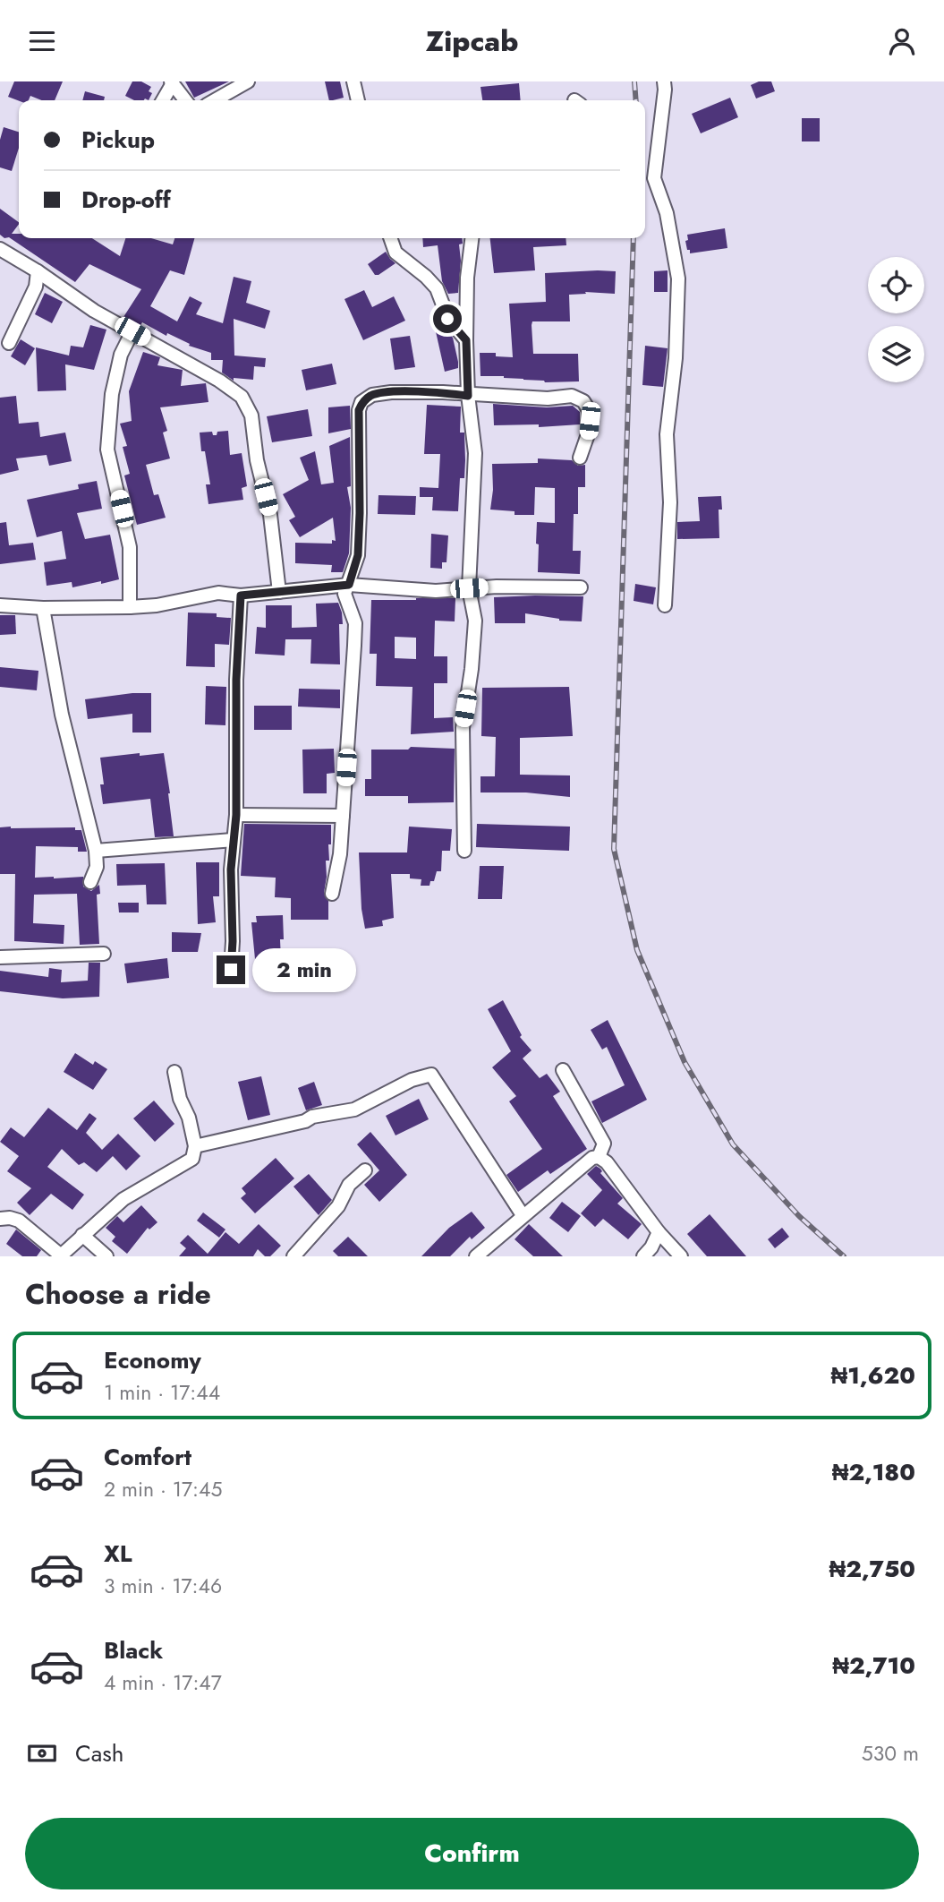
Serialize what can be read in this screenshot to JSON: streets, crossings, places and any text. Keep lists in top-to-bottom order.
{
  "page": {
    "header": "Zipcab",
    "banner": ["Pickup", "Drop-off"],
    "bubble": "2 min",
    "heading": "Choose a ride",
    "list": [
      {
        "name": "Economy",
        "note": "1 min · 17:44",
        "value": "₦1,620"
      },
      {
        "name": "Comfort",
        "note": "2 min · 17:45",
        "value": "₦2,180"
      },
      {
        "name": "XL",
        "note": "3 min · 17:46",
        "value": "₦2,750"
      },
      {
        "name": "Black",
        "note": "4 min · 17:47",
        "value": "₦2,710"
      }
    ],
    "pay": ["Cash", "530 m"],
    "buttons": "Confirm"
  }
}
